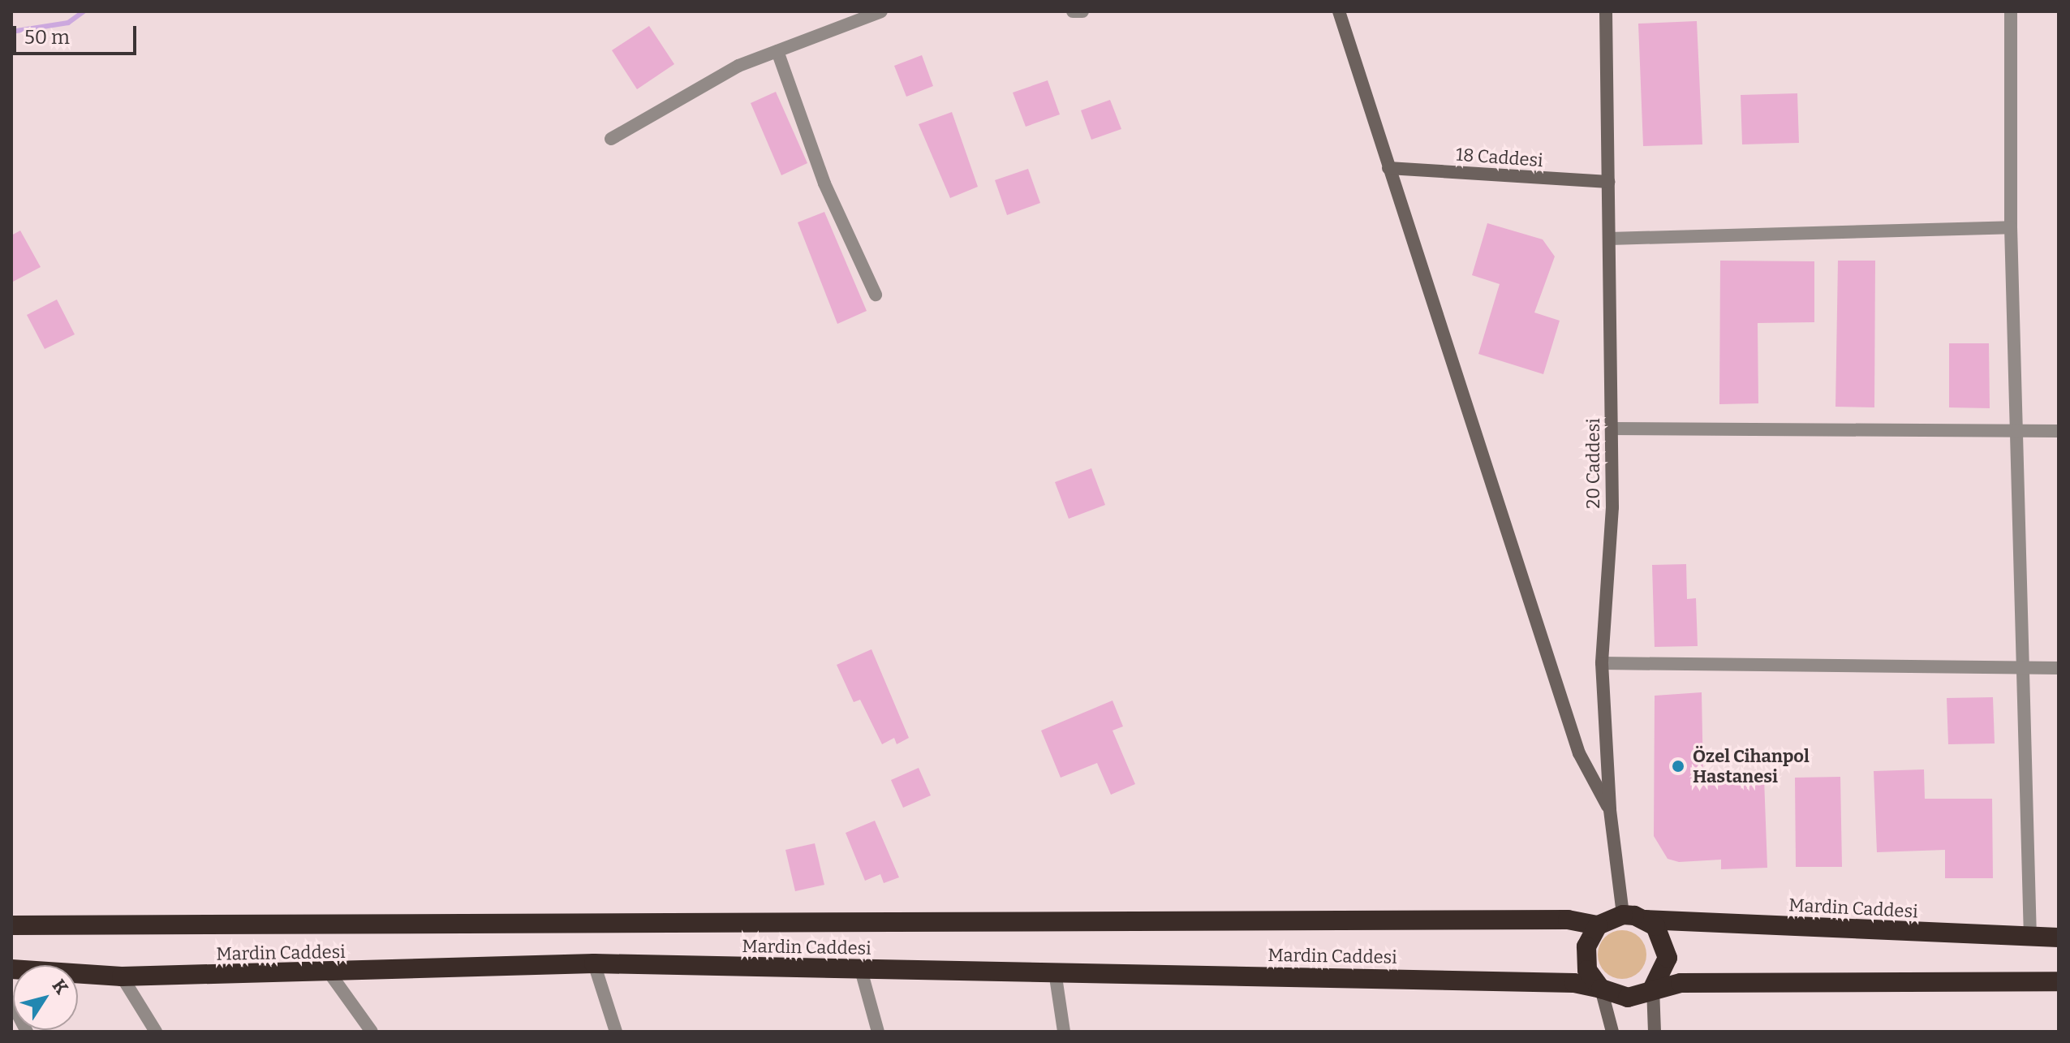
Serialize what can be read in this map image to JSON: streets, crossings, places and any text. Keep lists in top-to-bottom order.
{
  "streets": {
    "highway": ["Mardin Caddesi"],
    "street": ["18 Caddesi", "20 Caddesi"]
  },
  "crossings": [
    ["18 Caddesi", "20 Caddesi"],
    ["20 Caddesi", "Mardin Caddesi"]
  ],
  "places": ["Özel Cihanpol Hastanesi"],
  "scale_bar": "50 m",
  "north": "top right"
}
